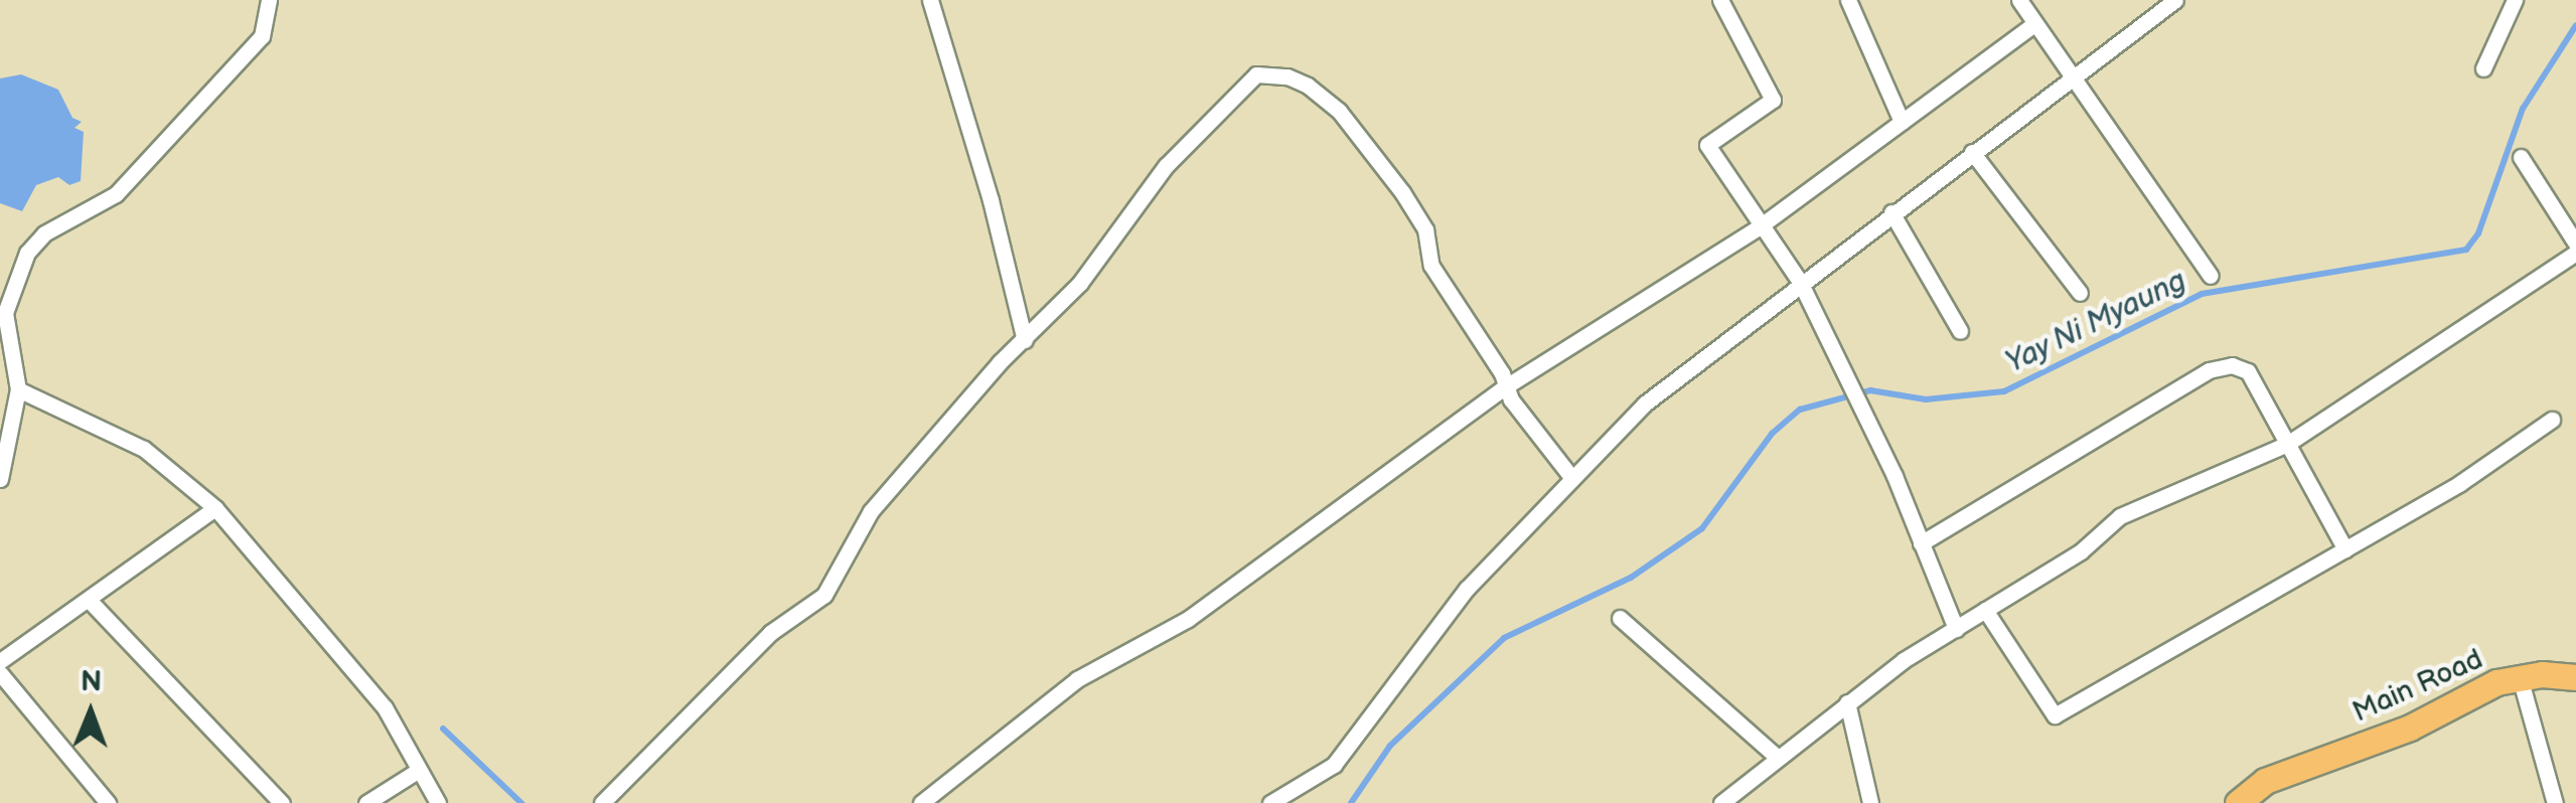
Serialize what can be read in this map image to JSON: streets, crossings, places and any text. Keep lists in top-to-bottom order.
{
  "streets": {
    "main road": ["Main Road"]
  },
  "water": ["Yay Ni Myaung"],
  "north": "top"
}
